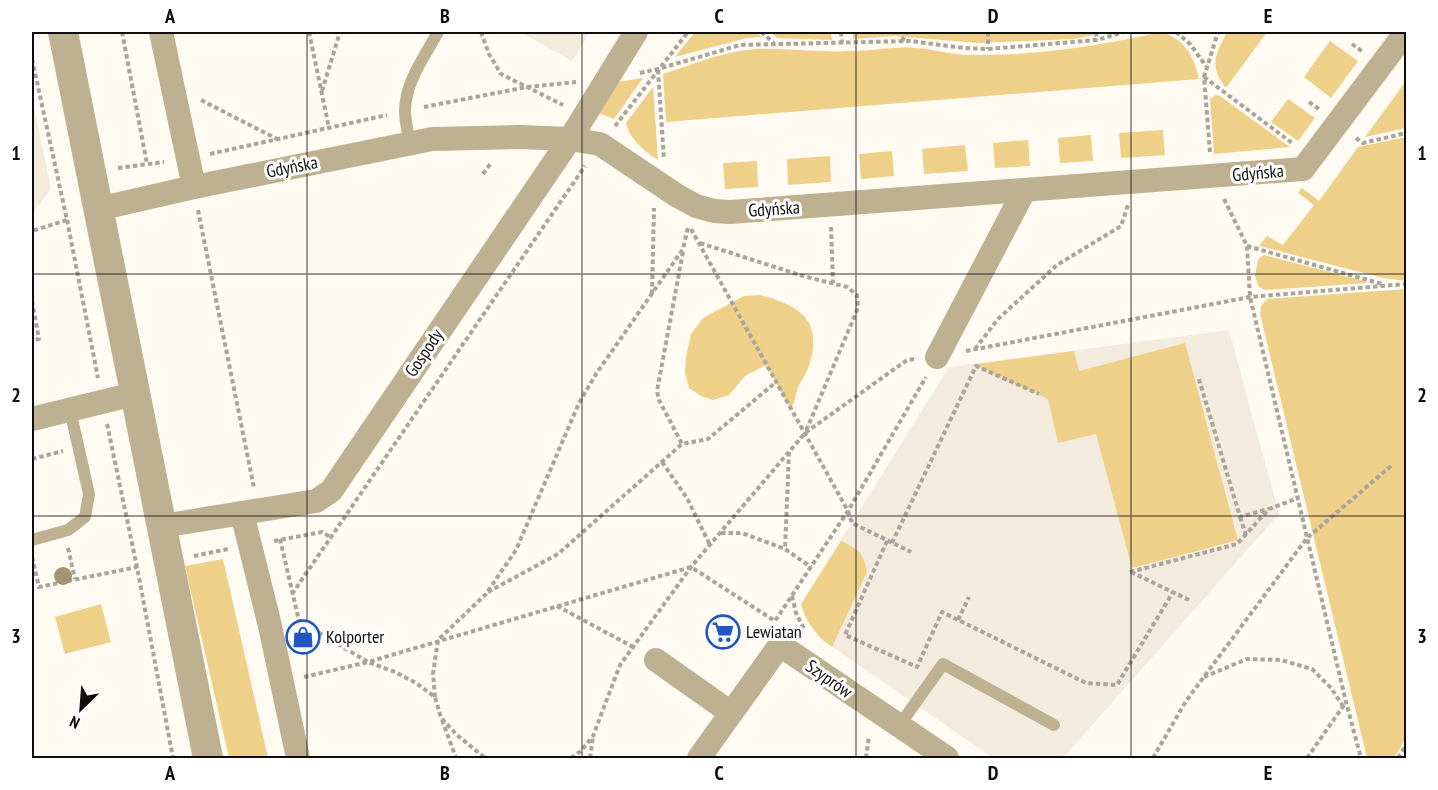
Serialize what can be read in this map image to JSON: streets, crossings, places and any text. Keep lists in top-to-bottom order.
{
  "streets": {
    "street": ["Gdyńska", "Gospody", "Szyprów"]
  },
  "crossings": [
    ["Gdyńska", "Gospody"]
  ],
  "places": {
    "supermarket": ["Lewiatan"],
    "shop": ["Kolporter"]
  },
  "north": "bottom left",
  "grid": {
    "columns": [
      "A",
      "B",
      "C",
      "D",
      "E"
    ],
    "rows": ["1", "2", "3"]
  }
}
